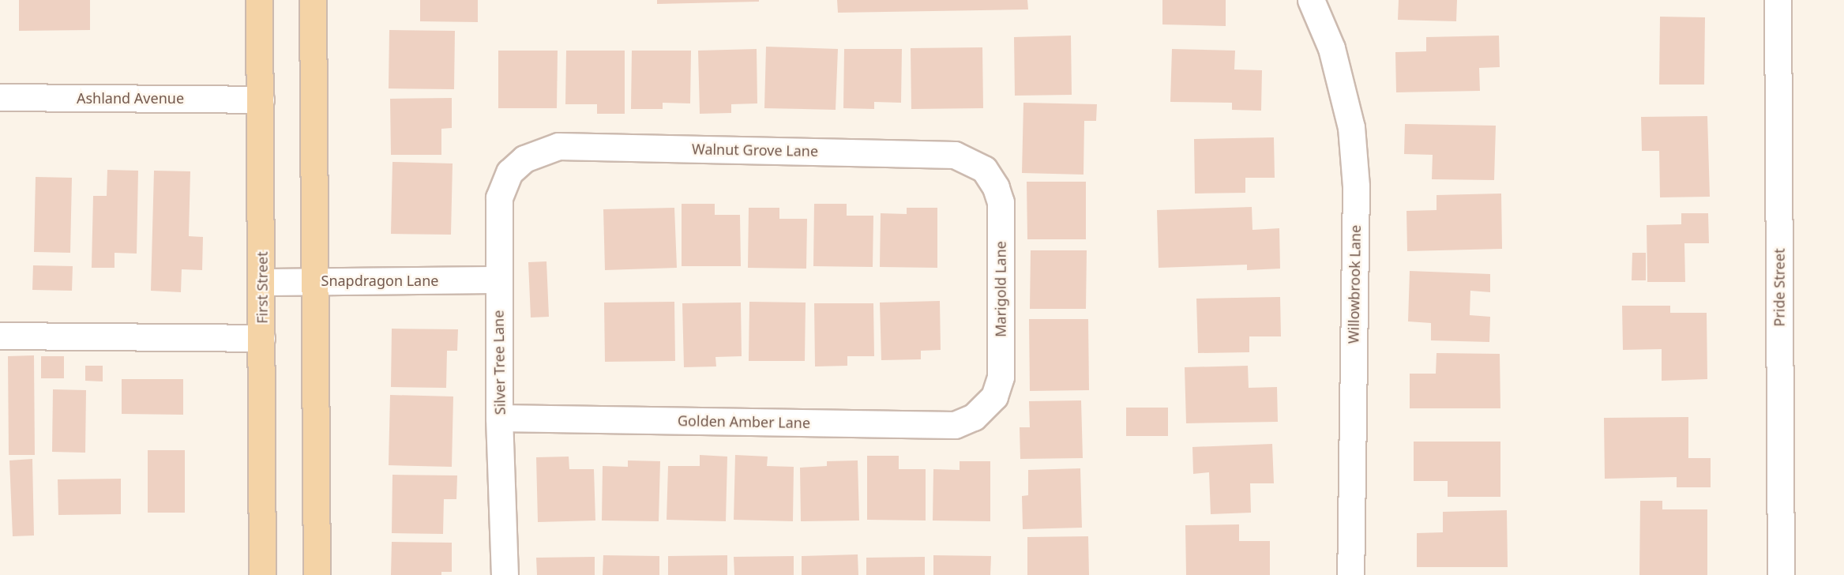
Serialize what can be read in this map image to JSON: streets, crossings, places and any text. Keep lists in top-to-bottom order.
{
  "streets": {
    "main road": ["First Street"],
    "street": [
      "Ashland Avenue",
      "Walnut Grove Lane",
      "Snapdragon Lane",
      "Willowbrook Lane",
      "Pride Street",
      "Marigold Lane",
      "Silver Tree Lane",
      "Golden Amber Lane"
    ]
  },
  "crossings": [
    ["Ashland Avenue", "First Street"],
    ["Walnut Grove Lane", "Marigold Lane"],
    ["Walnut Grove Lane", "Silver Tree Lane"],
    ["Snapdragon Lane", "First Street"],
    ["Snapdragon Lane", "Silver Tree Lane"],
    ["Marigold Lane", "Golden Amber Lane"],
    ["Silver Tree Lane", "Golden Amber Lane"]
  ]
}
